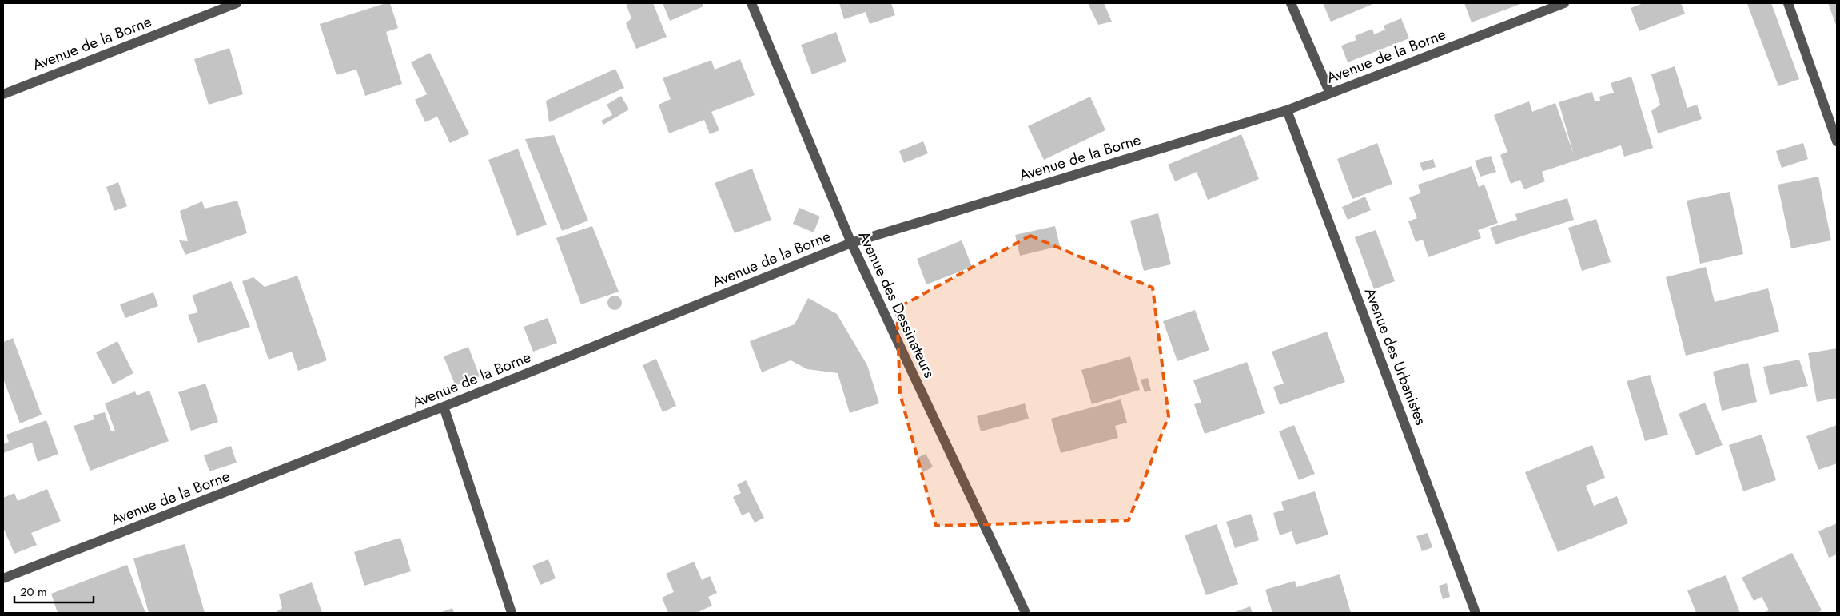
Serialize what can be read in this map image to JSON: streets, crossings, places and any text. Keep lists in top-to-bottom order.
{
  "streets": {
    "street": ["Avenue de la Borne", "Avenue des Dessinateurs", "Avenue des Urbanistes"]
  },
  "crossings": [
    ["Avenue de la Borne", "Avenue des Dessinateurs"],
    ["Avenue de la Borne", "Avenue des Urbanistes"]
  ],
  "scale_bar": "20 m"
}
